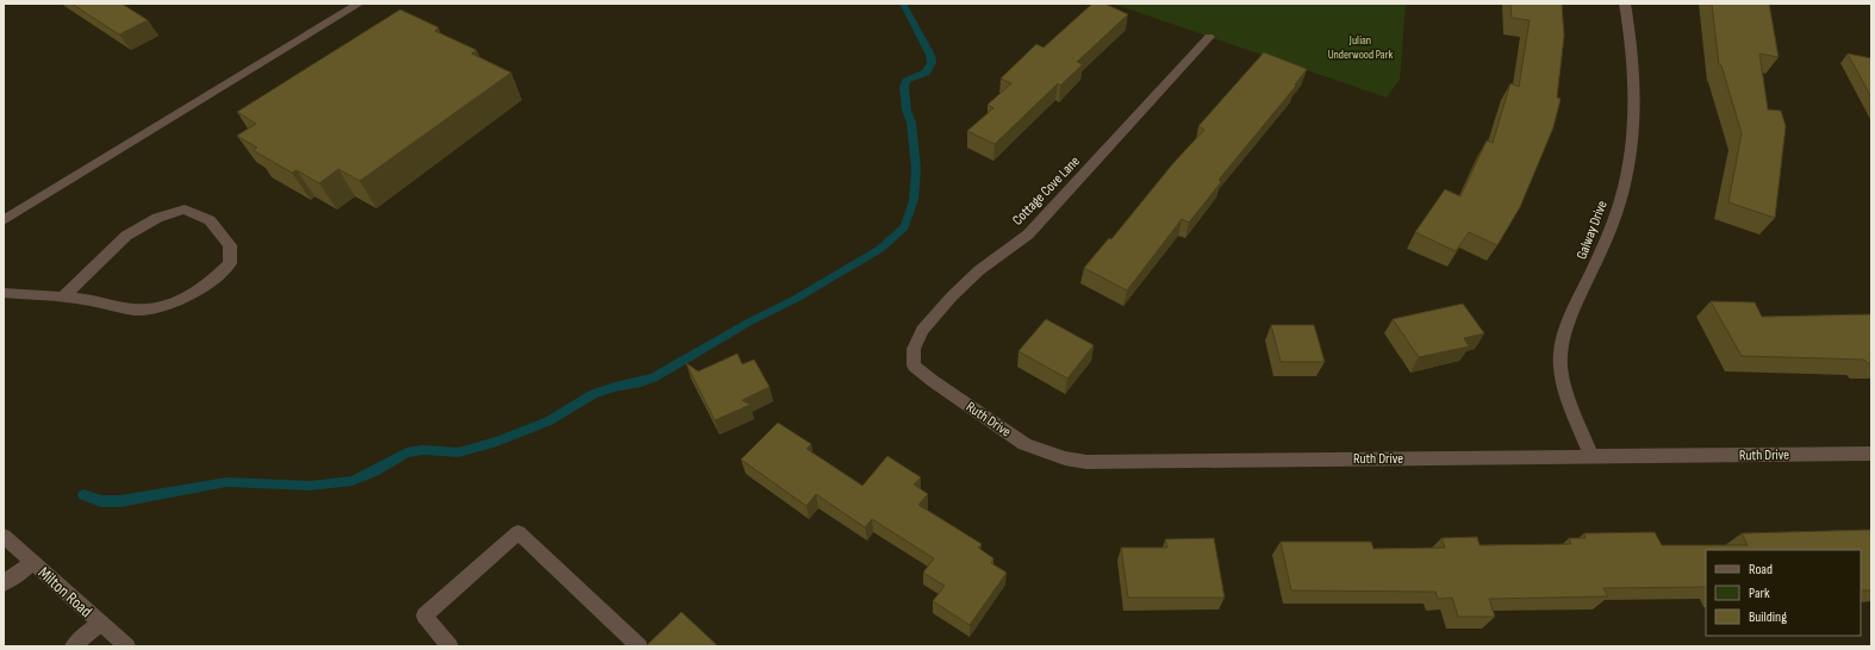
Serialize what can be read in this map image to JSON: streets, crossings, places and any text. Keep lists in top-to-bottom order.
{
  "streets": {
    "street": [
      "Cottage Cove Lane",
      "Galway Drive",
      "Ruth Drive",
      "Milton Road"
    ]
  },
  "crossings": [
    ["Cottage Cove Lane", "Ruth Drive"],
    ["Galway Drive", "Ruth Drive"]
  ],
  "parks": ["Julian Underwood Park"],
  "legend": ["Road", "Park", "Building"]
}
